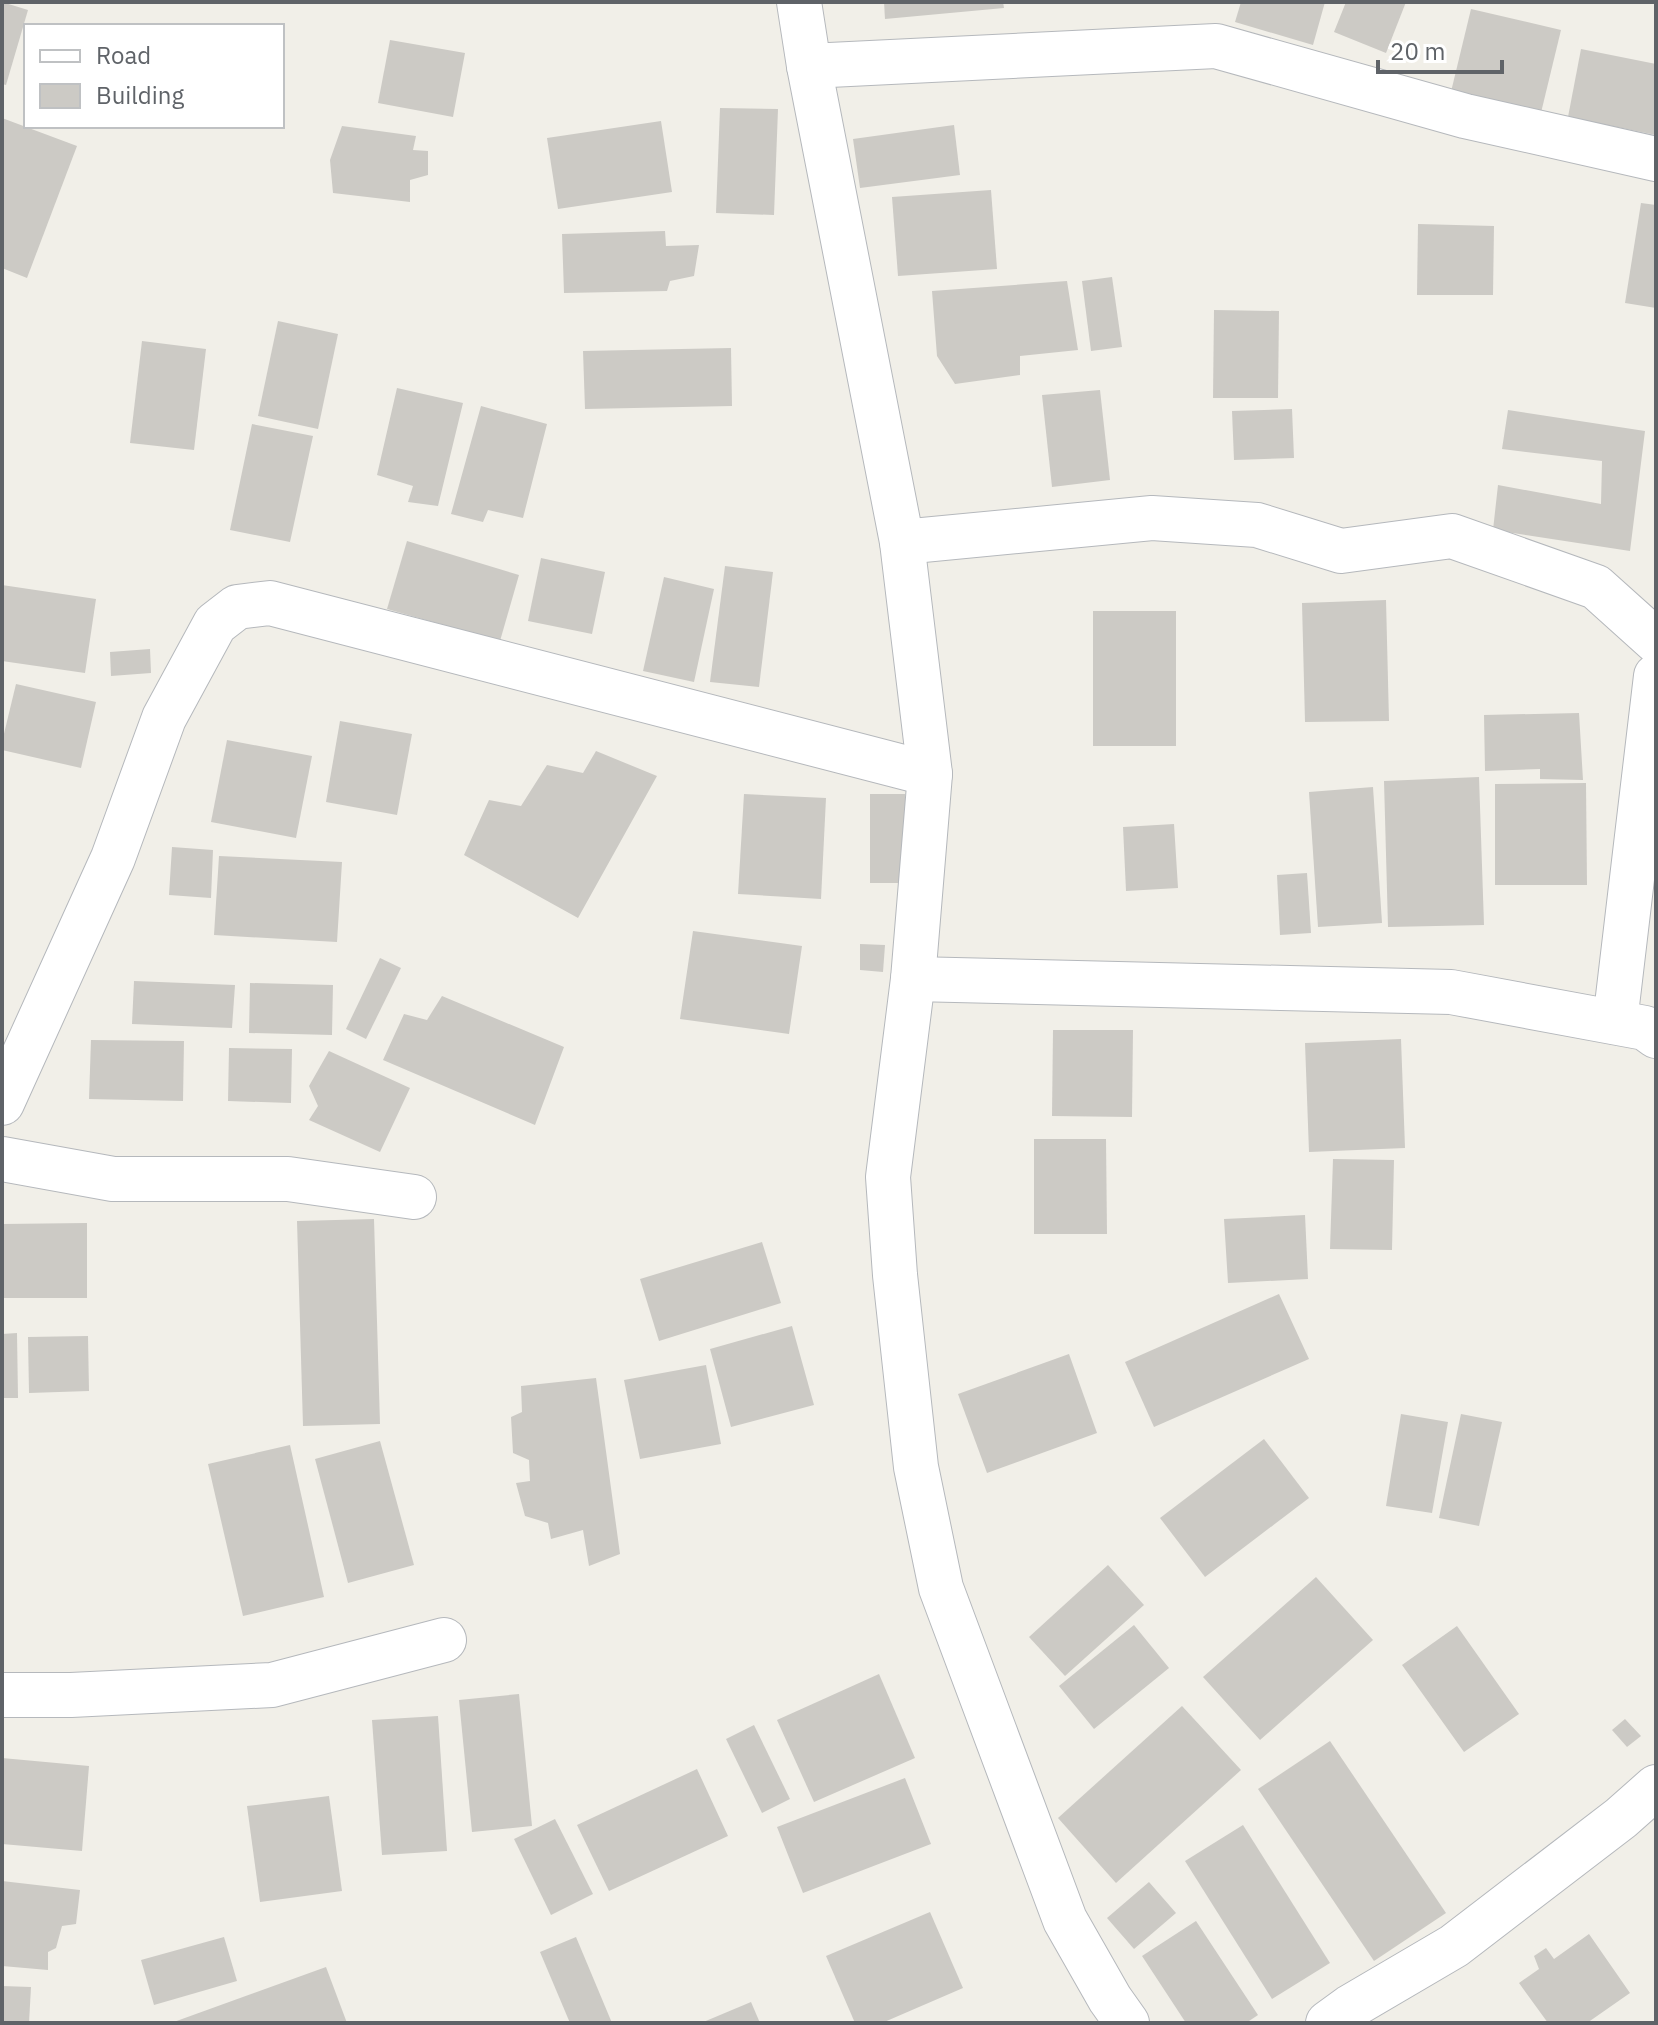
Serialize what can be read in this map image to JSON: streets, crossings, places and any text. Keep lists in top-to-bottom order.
{
  "legend": ["Road", "Building"],
  "scale_bar": "20 m"
}
